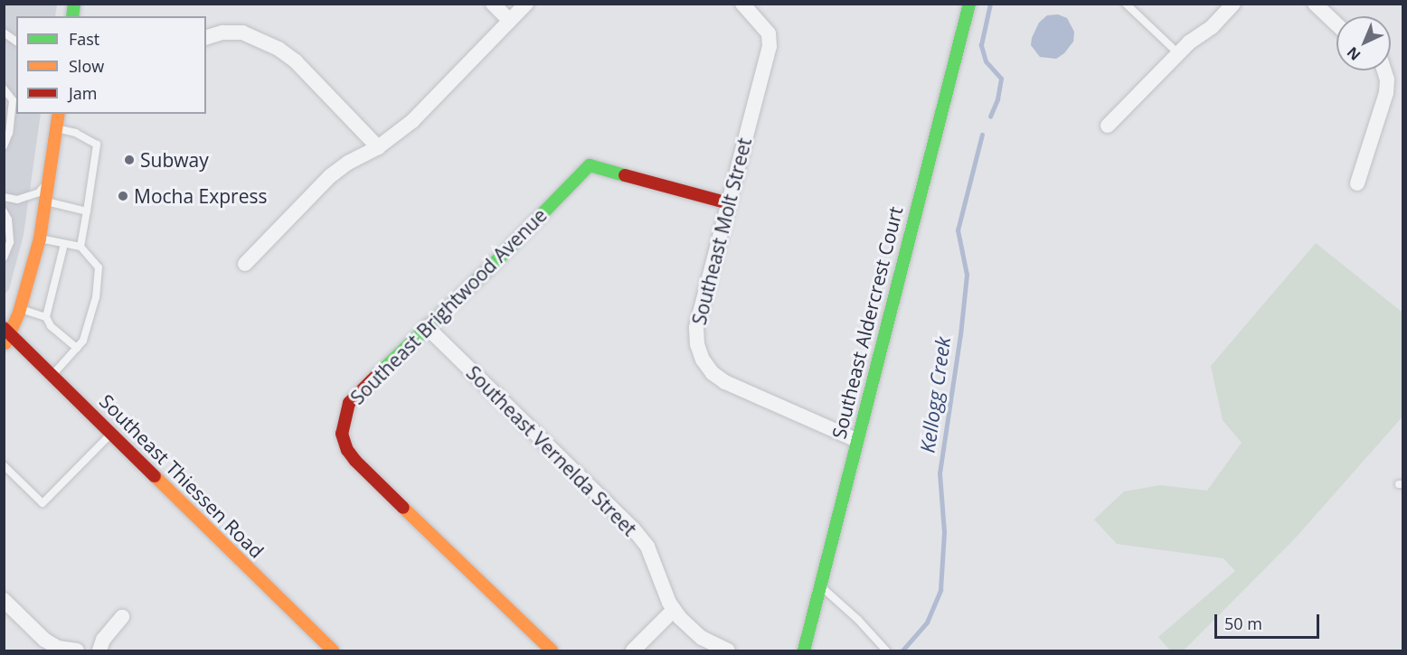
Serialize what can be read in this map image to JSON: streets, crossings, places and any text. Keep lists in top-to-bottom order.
{
  "streets": {
    "street": [
      "Southeast Molt Street",
      "Southeast Brightwood Avenue",
      "Southeast Aldercrest Court",
      "Southeast Vernelda Street",
      "Southeast Thiessen Road"
    ]
  },
  "crossings": [
    ["Southeast Molt Street", "Southeast Brightwood Avenue"],
    ["Southeast Molt Street", "Southeast Aldercrest Court"],
    ["Southeast Brightwood Avenue", "Southeast Vernelda Street"]
  ],
  "water": ["Kellogg Creek"],
  "places": ["Subway", "Mocha Express"],
  "legend": ["Fast", "Slow", "Jam"],
  "scale_bar": "50 m",
  "north": "bottom left"
}
